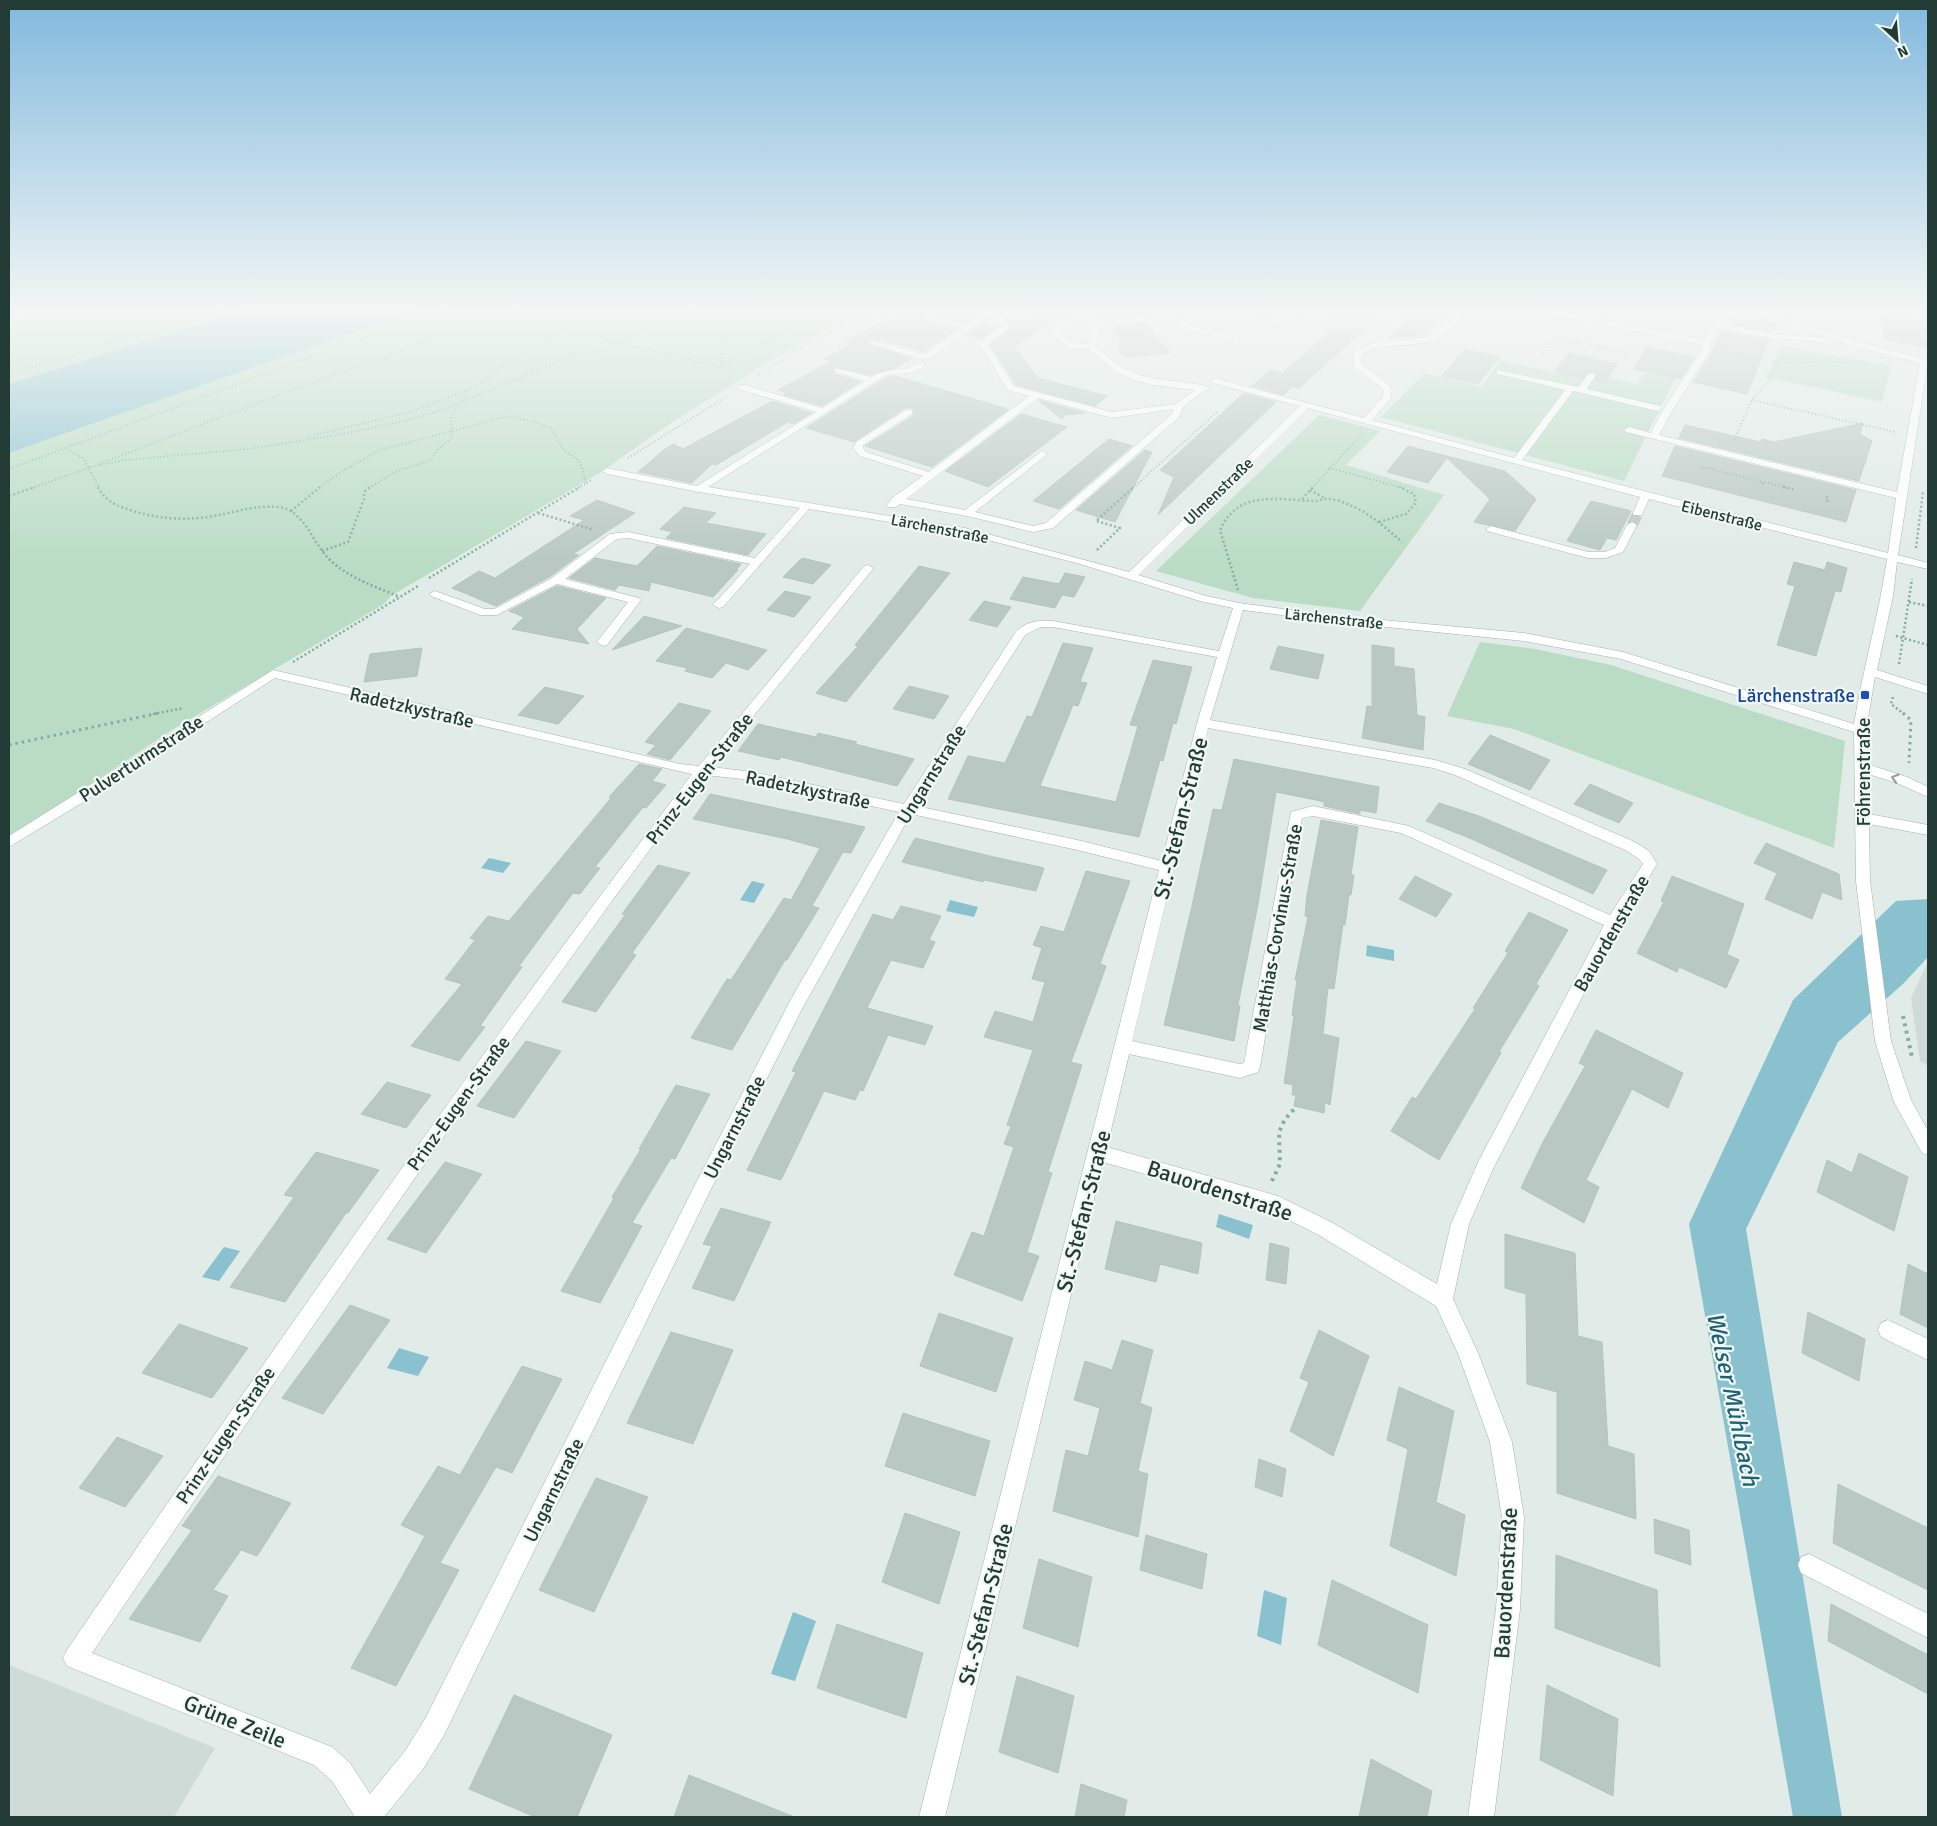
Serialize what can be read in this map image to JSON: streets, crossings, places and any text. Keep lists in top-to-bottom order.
{
  "streets": {
    "street": [
      "Ulmenstraße",
      "Eibenstraße",
      "Lärchenstraße",
      "Radetzkystraße",
      "Pulverturmstraße",
      "Föhrenstraße",
      "Ungarnstraße",
      "Prinz-Eugen-Straße",
      "St.-Stefan-Straße",
      "Matthias-Corvinus-Straße",
      "Bauordenstraße",
      "Grüne Zeile"
    ]
  },
  "crossings": [
    ["Ulmenstraße", "Eibenstraße"],
    ["Ulmenstraße", "Lärchenstraße"],
    ["Eibenstraße", "Föhrenstraße"],
    ["Lärchenstraße", "Föhrenstraße"],
    ["Lärchenstraße", "St.-Stefan-Straße"],
    ["Radetzkystraße", "Pulverturmstraße"],
    ["Radetzkystraße", "Ungarnstraße"],
    ["Radetzkystraße", "Prinz-Eugen-Straße"],
    ["Radetzkystraße", "St.-Stefan-Straße"],
    ["Ungarnstraße", "St.-Stefan-Straße"],
    ["Ungarnstraße", "Grüne Zeile"],
    ["Prinz-Eugen-Straße", "Grüne Zeile"],
    ["St.-Stefan-Straße", "Matthias-Corvinus-Straße"],
    ["St.-Stefan-Straße", "Bauordenstraße"],
    ["Matthias-Corvinus-Straße", "Bauordenstraße"]
  ],
  "water": ["Welser Mühlbach"],
  "places": {
    "transit": ["Lärchenstraße"]
  },
  "north": "bottom right"
}
